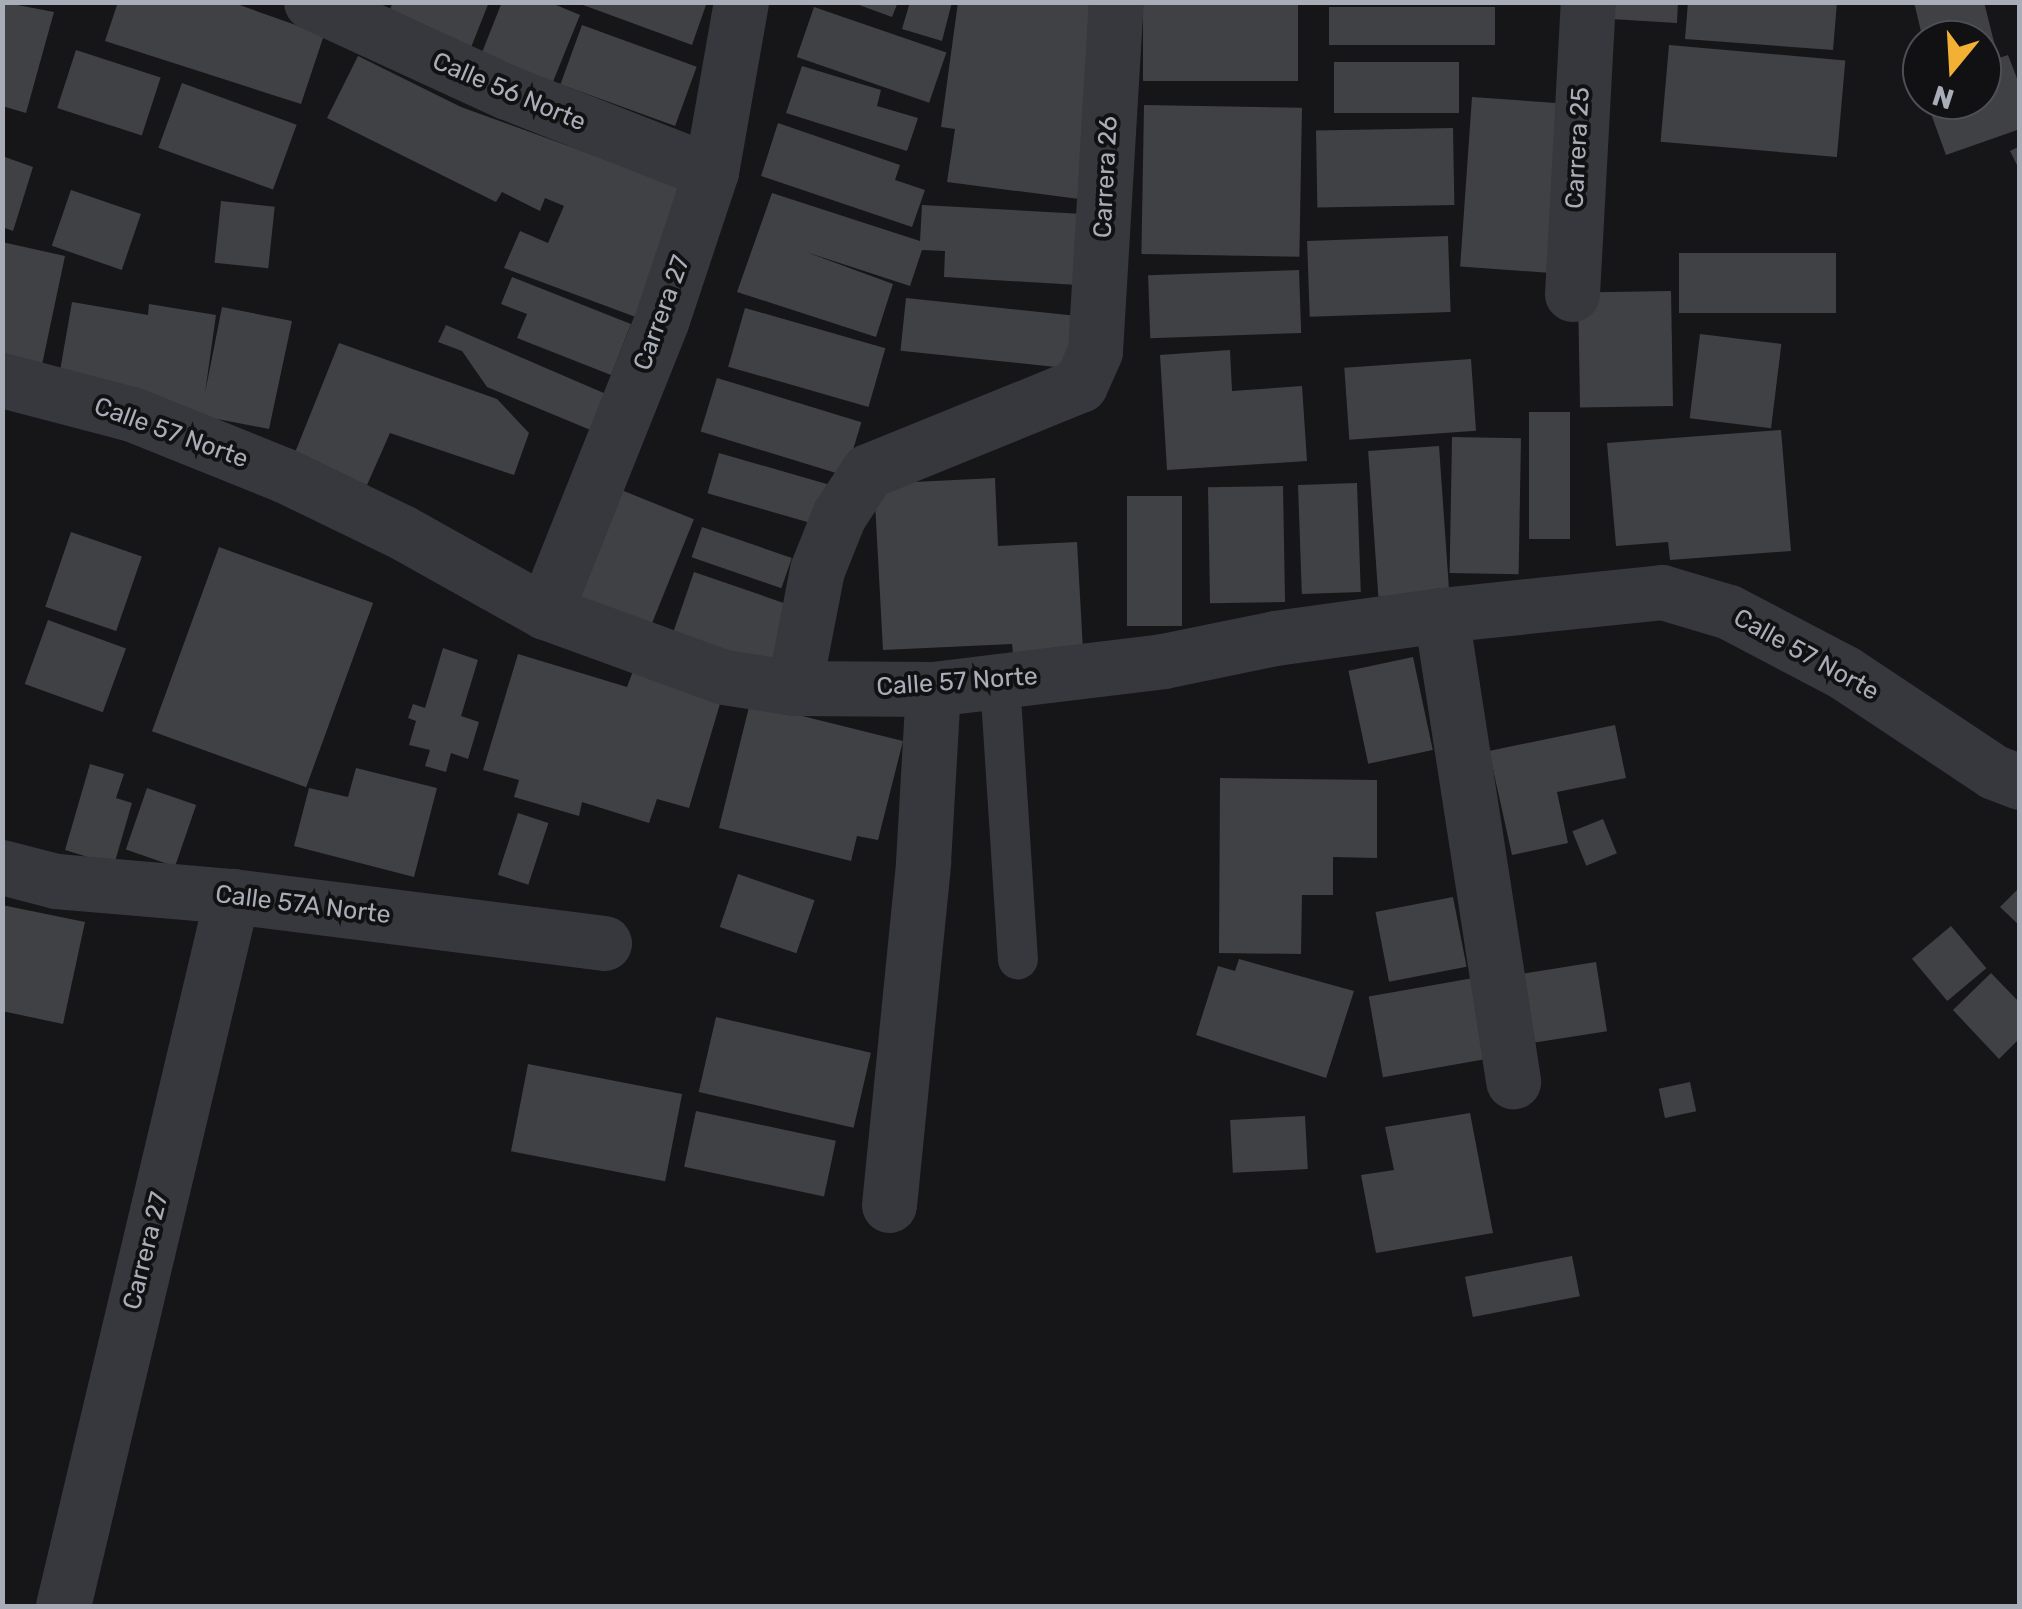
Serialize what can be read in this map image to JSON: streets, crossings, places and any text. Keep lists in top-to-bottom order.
{
  "streets": {
    "street": [
      "Calle 56 Norte",
      "Carrera 25",
      "Carrera 26",
      "Carrera 27",
      "Calle 57 Norte",
      "Calle 57A Norte"
    ]
  },
  "crossings": [
    ["Calle 56 Norte", "Carrera 27"],
    ["Carrera 26", "Calle 57 Norte"],
    ["Carrera 27", "Calle 57 Norte"],
    ["Carrera 27", "Calle 57A Norte"]
  ],
  "north": "bottom"
}
